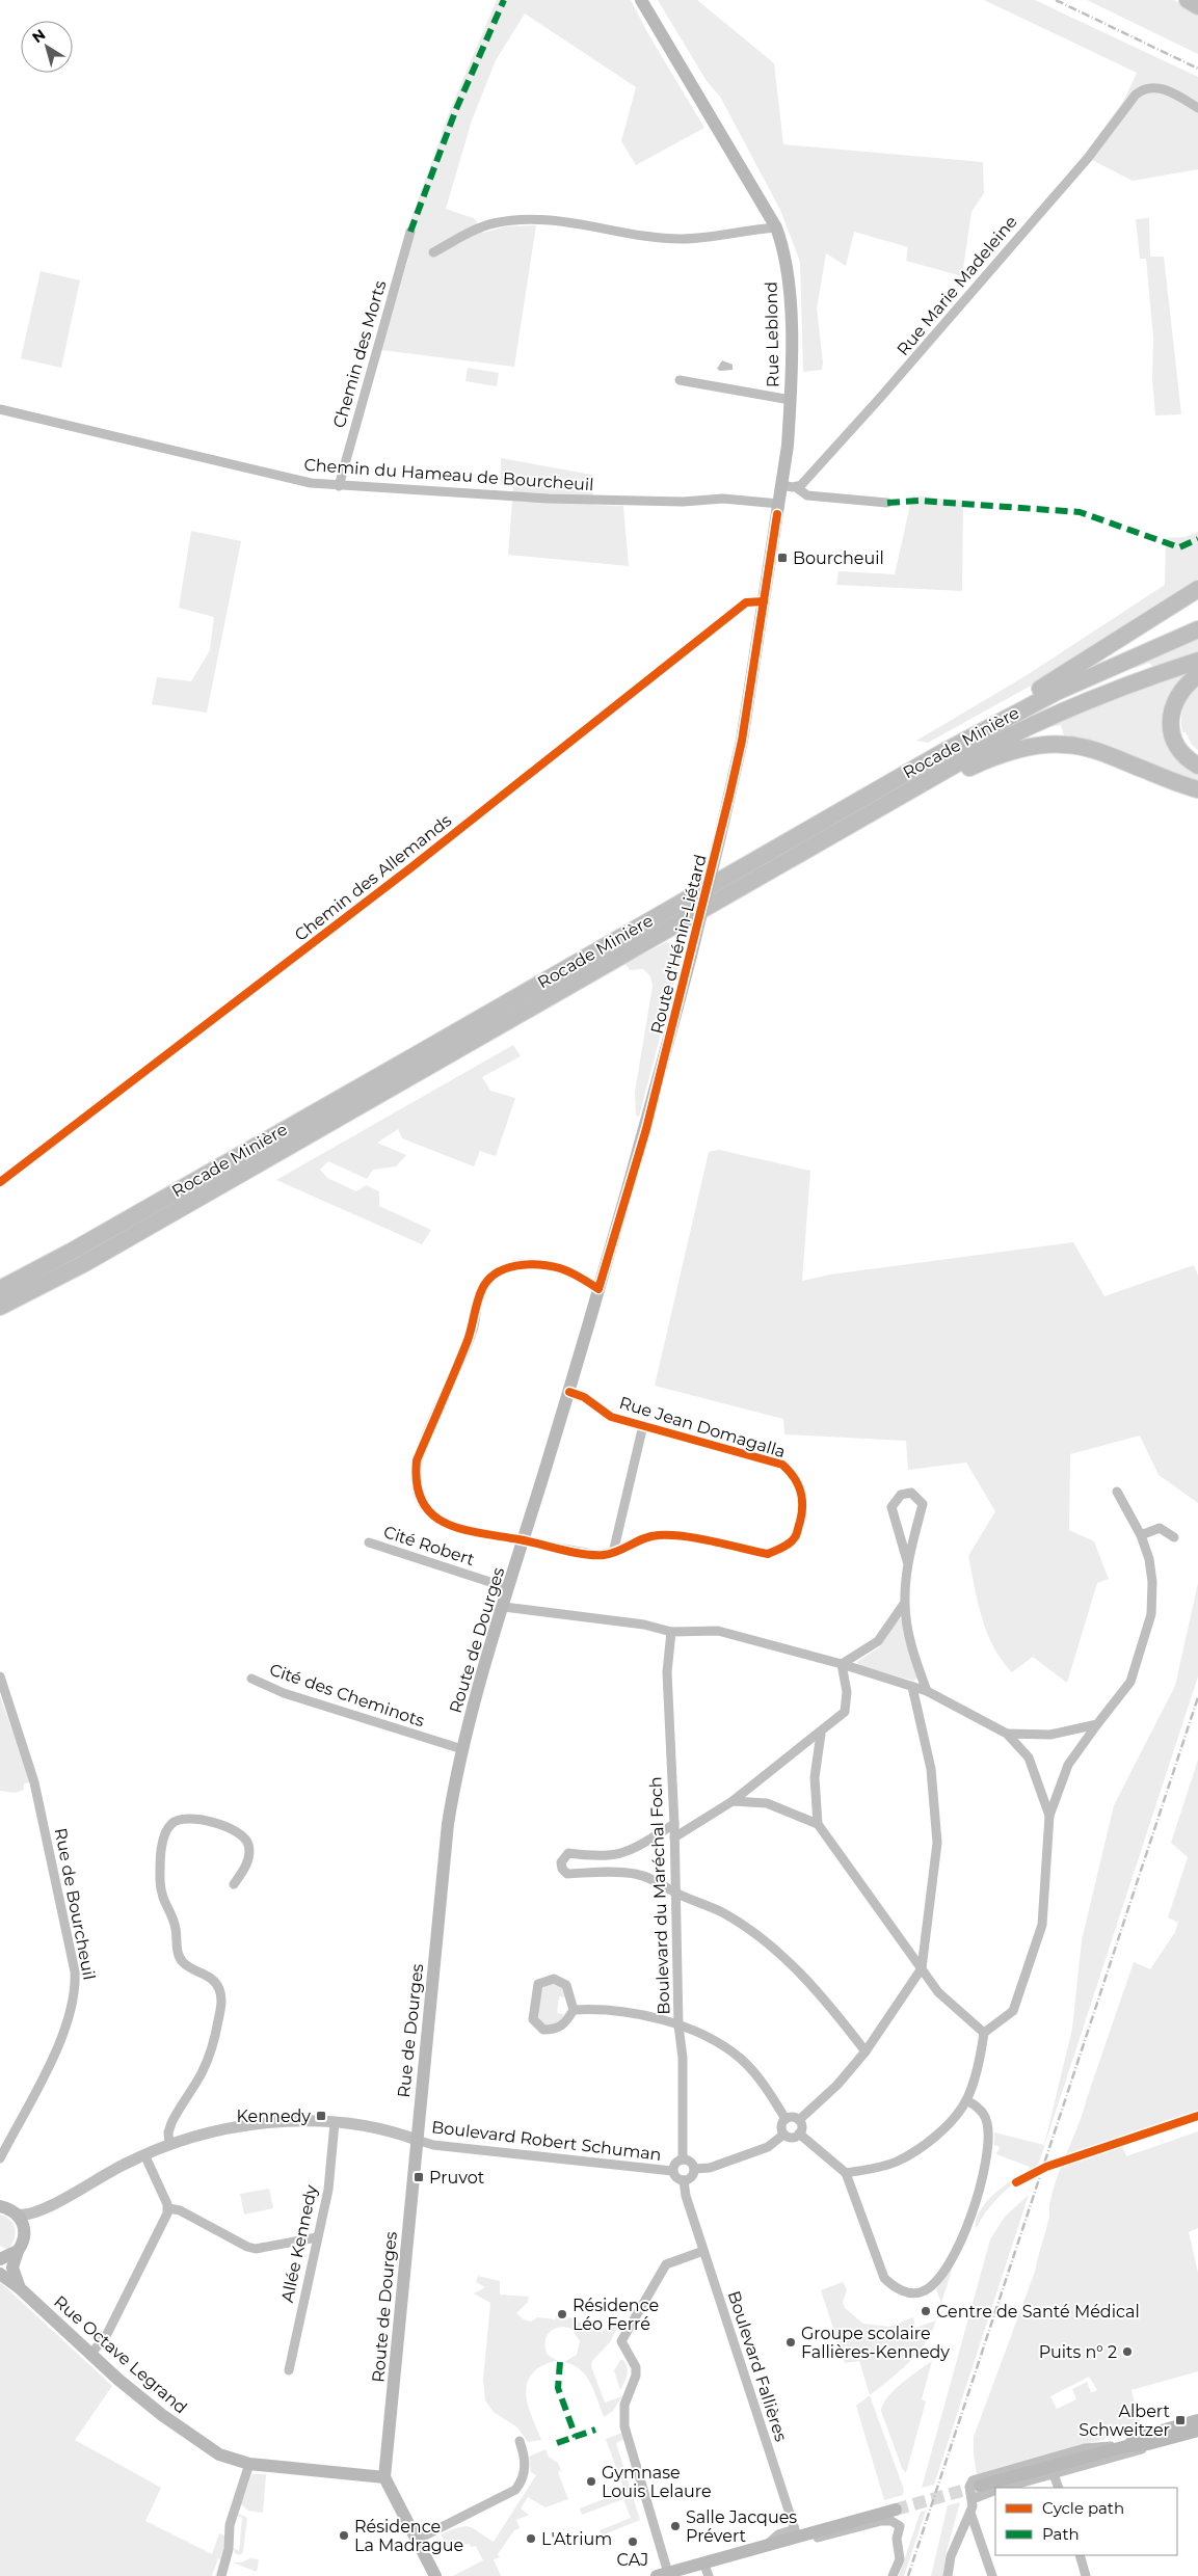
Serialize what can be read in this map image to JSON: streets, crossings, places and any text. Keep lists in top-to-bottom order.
{
  "streets": {
    "highway": ["Rocade Minière"],
    "main road": [
      "Rue Leblond",
      "Route d'Hénin-Liétard",
      "Route de Dourges",
      "Rue de Dourges",
      "Rue Octave Legrand"
    ],
    "street": [
      "Rue Marie Madeleine",
      "Chemin des Morts",
      "Chemin du Hameau de Bourcheuil",
      "Chemin des Allemands",
      "Rue Jean Domagalla",
      "Cité Robert",
      "Cité des Cheminots",
      "Boulevard du Maréchal Foch",
      "Rue de Bourcheuil",
      "Boulevard Robert Schuman",
      "Allée Kennedy",
      "Boulevard Fallières"
    ]
  },
  "crossings": [
    ["Rue Leblond", "Chemin du Hameau de Bourcheuil"],
    ["Rue Leblond", "Chemin des Allemands"],
    ["Rue Leblond", "Route d'Hénin-Liétard"],
    ["Chemin des Morts", "Chemin du Hameau de Bourcheuil"],
    ["Chemin des Allemands", "Route d'Hénin-Liétard"],
    ["Route d'Hénin-Liétard", "Rue Jean Domagalla"],
    ["Route d'Hénin-Liétard", "Route de Dourges"],
    ["Rue Jean Domagalla", "Route de Dourges"],
    ["Cité Robert", "Route de Dourges"],
    ["Route de Dourges", "Cité des Cheminots"],
    ["Route de Dourges", "Rue de Dourges"],
    ["Route de Dourges", "Boulevard Robert Schuman"],
    ["Route de Dourges", "Rue Octave Legrand"],
    ["Boulevard du Maréchal Foch", "Boulevard Robert Schuman"],
    ["Boulevard du Maréchal Foch", "Boulevard Fallières"],
    ["Rue de Dourges", "Boulevard Robert Schuman"],
    ["Boulevard Robert Schuman", "Boulevard Fallières"]
  ],
  "places": {
    "transit": [
      "Bourcheuil",
      "Kennedy",
      "Pruvot",
      "Albert Schweitzer"
    ],
    "other": [
      "Centre de Santé Médical",
      "Résidence Léo Ferré",
      "Groupe scolaire Fallières-Kennedy",
      "Puits n° 2",
      "Gymnase Louis Lelaure",
      "Salle Jacques Prévert",
      "Résidence La Madrague",
      "L'Atrium",
      "CAJ"
    ]
  },
  "legend": ["Cycle path", "Path"],
  "north": "top left"
}
